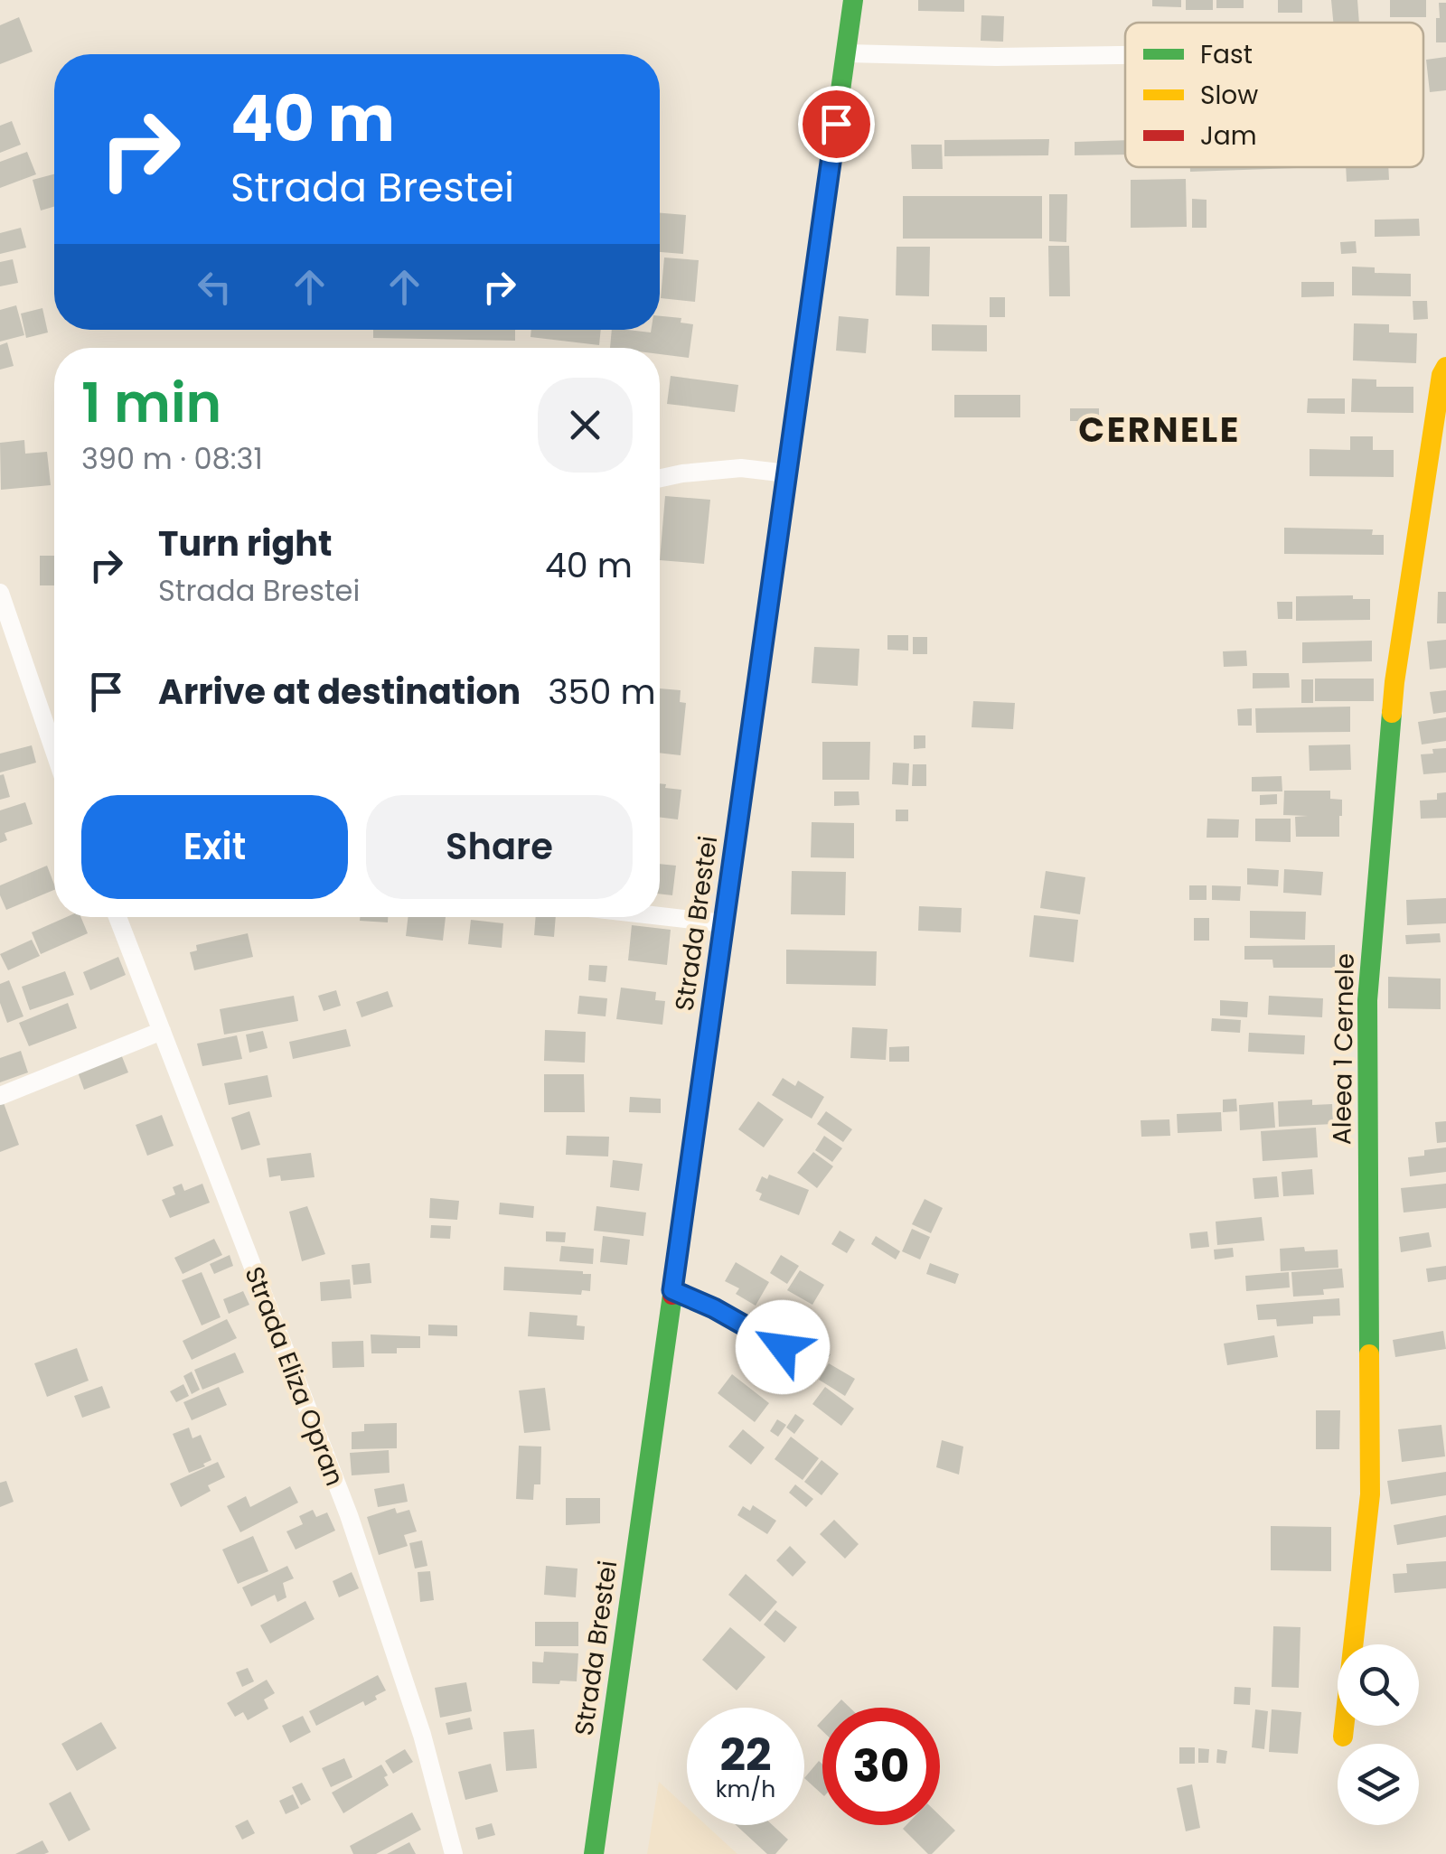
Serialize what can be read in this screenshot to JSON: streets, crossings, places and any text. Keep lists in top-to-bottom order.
{
  "streets": {
    "main road": ["Strada Brestei", "Aleea 1 Cernele"],
    "street": ["Strada Eliza Opran"]
  },
  "districts": ["CERNELE"],
  "legend": ["Fast", "Slow", "Jam"],
  "page": {
    "turn": ["40 m", "Strada Brestei"],
    "heading": ["1 min", "390 m · 08:31"],
    "list": [
      {
        "name": "Turn right",
        "note": "Strada Brestei",
        "value": "40 m"
      },
      {
        "name": "Arrive at destination",
        "value": "350 m"
      }
    ],
    "buttons": ["Exit", "Share"],
    "speed": "22 km/h",
    "limit": "30"
  }
}
